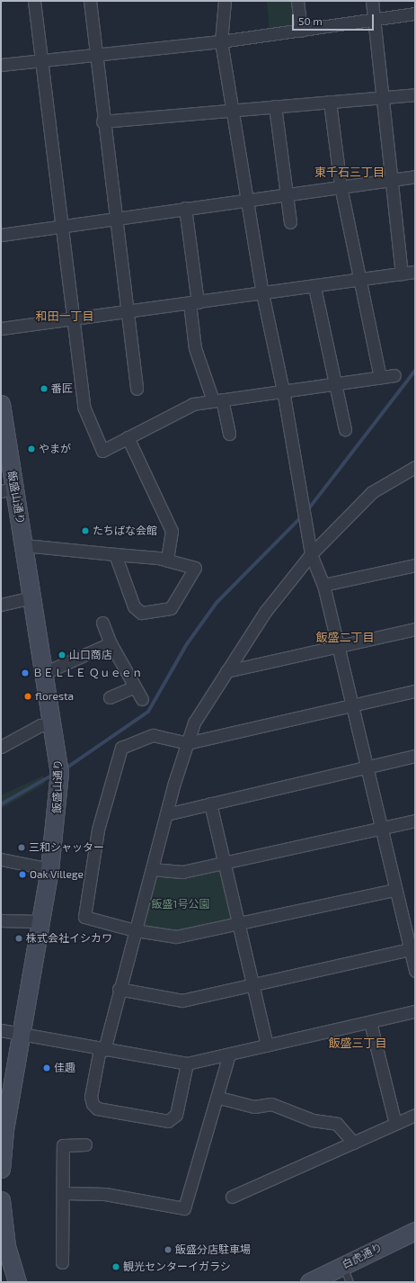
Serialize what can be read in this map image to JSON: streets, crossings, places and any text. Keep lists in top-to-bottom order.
{
  "streets": {
    "street": ["飯盛山通り", "白虎通り"]
  },
  "districts": [
    "東千石三丁目",
    "和田一丁目",
    "飯盛二丁目",
    "飯盛三丁目"
  ],
  "parks": ["飯盛1号公園"],
  "places": [
    "番匠",
    "やまが",
    "たちばな会館",
    "山口商店",
    "ＢＥＬＬＥ Ｑｕｅｅｎ",
    "floresta",
    "三和シャッター",
    "Oak Villege",
    "株式会社イシカワ",
    "佳趣",
    "飯盛分店駐車場",
    "観光センターイガラシ"
  ],
  "scale_bar": "50 m"
}
